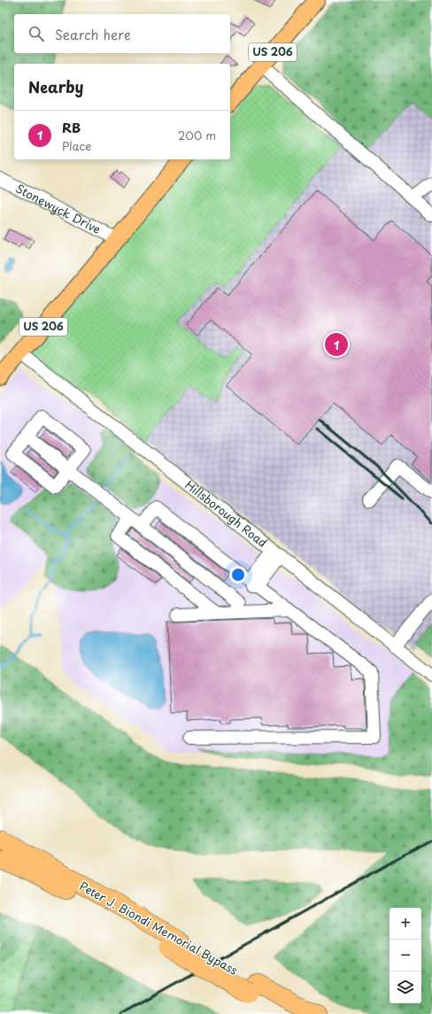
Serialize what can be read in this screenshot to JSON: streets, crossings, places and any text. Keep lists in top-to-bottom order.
{
  "streets": {
    "highway": ["Peter J. Biondi Memorial Bypass"],
    "main road": ["US 206"],
    "street": ["Stonewyck Drive", "Hillsborough Road"]
  },
  "crossings": [
    ["US 206", "Stonewyck Drive"],
    ["US 206", "Hillsborough Road"]
  ],
  "page": {
    "search": "Search here",
    "heading": "Nearby",
    "list": [
      {
        "mark": "1",
        "name": "RB",
        "note": "Place",
        "value": "200 m"
      }
    ],
    "pins": "1",
    "map_buttons": ["+", "−"]
  }
}
